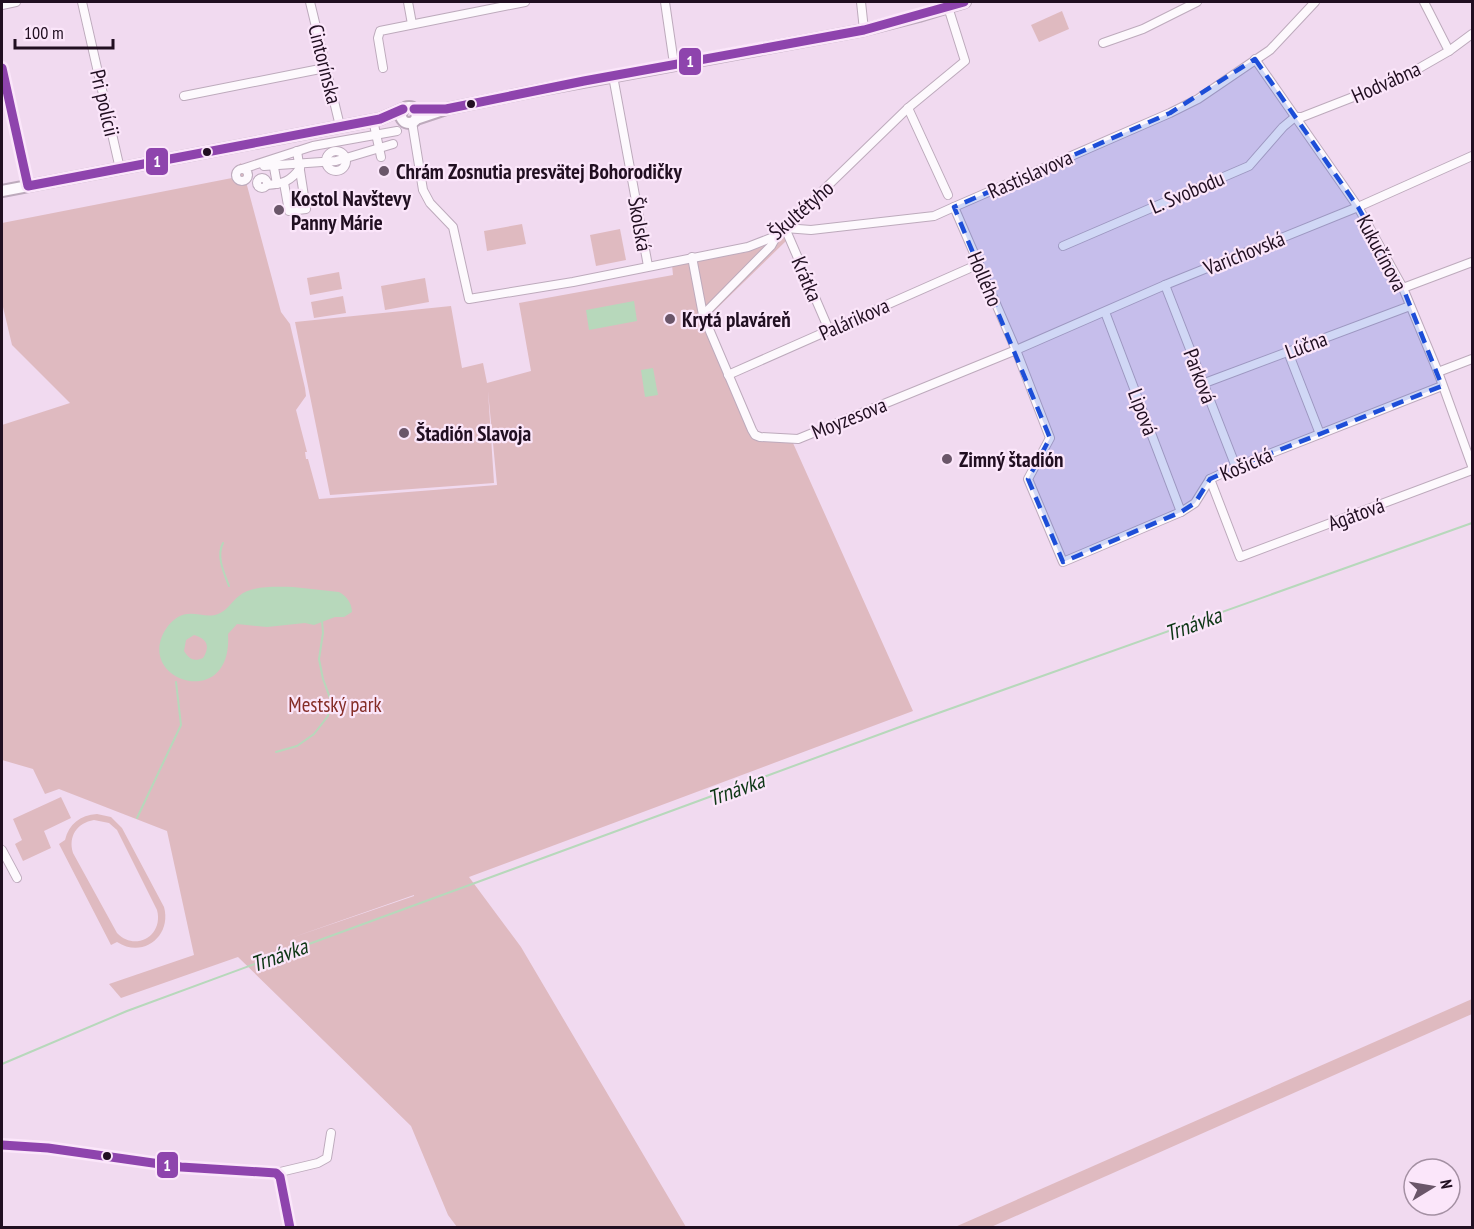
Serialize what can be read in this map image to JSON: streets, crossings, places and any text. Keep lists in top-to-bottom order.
{
  "streets": {
    "street": [
      "Cintorínska",
      "Hodvábna",
      "Pri polícii",
      "Rastislavova",
      "L. Svobodu",
      "Škultétyho",
      "Školská",
      "Varichovská",
      "Kukučínova",
      "Krátka",
      "Hollého",
      "Palárikova",
      "Lúčna",
      "Parková",
      "Lipová",
      "Moyzesova",
      "Košická",
      "Agátová"
    ]
  },
  "crossings": [
    ["Hodvábna", "L. Svobodu"],
    ["Hodvábna", "Kukučínova"],
    ["Rastislavova", "Škultétyho"],
    ["Rastislavova", "Kukučínova"],
    ["Rastislavova", "Krátka"],
    ["Rastislavova", "Hollého"],
    ["L. Svobodu", "Kukučínova"],
    ["Škultétyho", "Školská"],
    ["Škultétyho", "Krátka"],
    ["Škultétyho", "Moyzesova"],
    ["Varichovská", "Kukučínova"],
    ["Varichovská", "Hollého"],
    ["Varichovská", "Parková"],
    ["Varichovská", "Lipová"],
    ["Varichovská", "Moyzesova"],
    ["Kukučínova", "Lúčna"],
    ["Kukučínova", "Košická"],
    ["Krátka", "Palárikova"],
    ["Hollého", "Palárikova"],
    ["Hollého", "Moyzesova"],
    ["Hollého", "Košická"],
    ["Palárikova", "Moyzesova"],
    ["Lúčna", "Parková"],
    ["Parková", "Košická"],
    ["Lipová", "Košická"],
    ["Košická", "Agátová"]
  ],
  "water": ["Trnávka"],
  "parks": ["Mestský park"],
  "places": [
    "Chrám Zosnutia presvätej Bohorodičky",
    "Kostol Navštevy Panny Márie",
    "Krytá plaváreň",
    "Štadión Slavoja",
    "Zimný štadión"
  ],
  "lines": ["transit line 1"],
  "scale_bar": "100 m",
  "north": "right"
}
